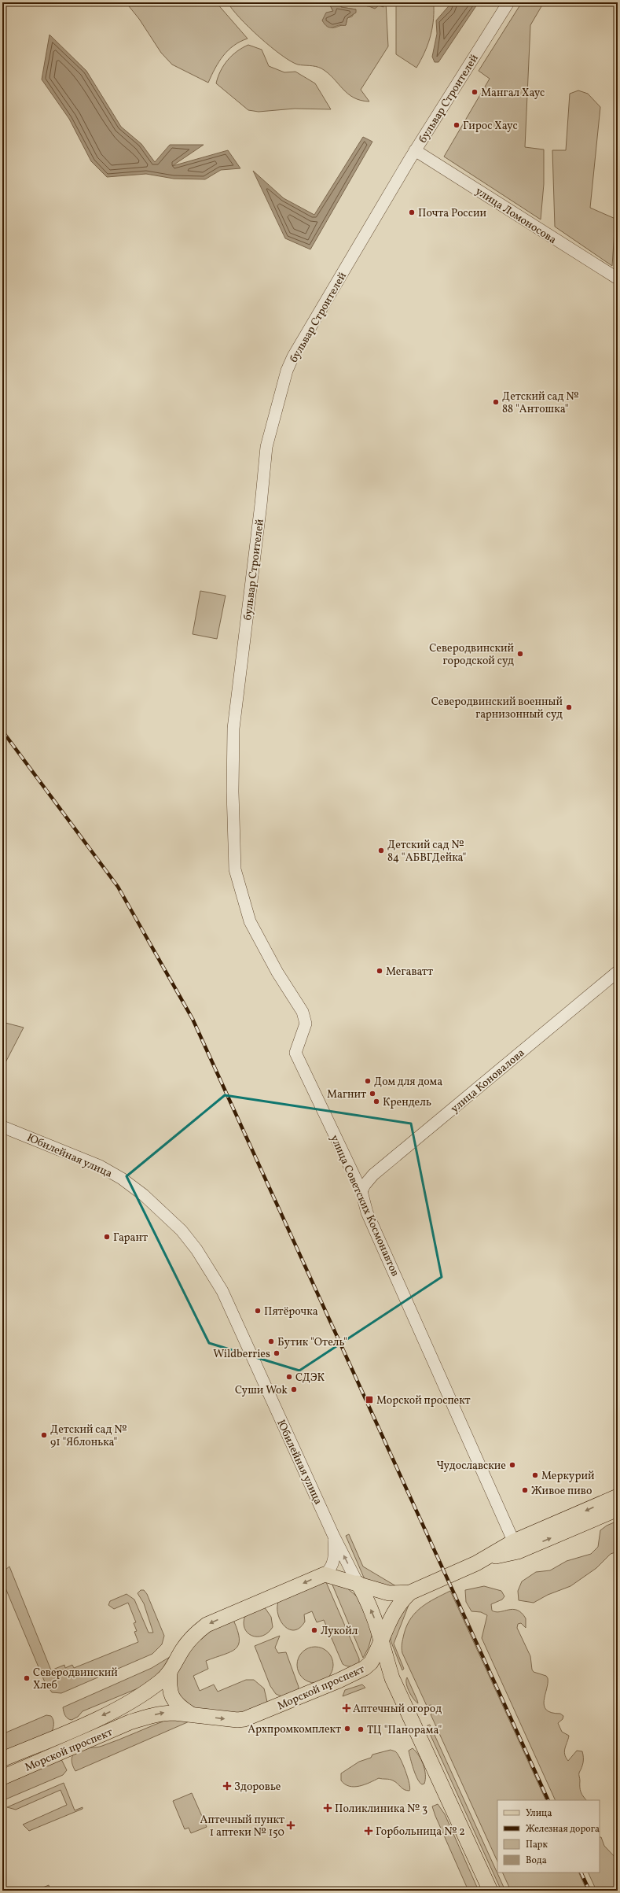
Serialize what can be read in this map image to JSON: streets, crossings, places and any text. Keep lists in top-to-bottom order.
{
  "streets": {
    "main road": ["Юбилейная улица", "Морской проспект"],
    "street": [
      "бульвар Строителей",
      "улица Ломоносова",
      "улица Коновалова",
      "улица Советских Космонавтов"
    ]
  },
  "crossings": [
    ["бульвар Строителей", "улица Ломоносова"],
    ["бульвар Строителей", "улица Советских Космонавтов"],
    ["улица Коновалова", "улица Советских Космонавтов"],
    ["Юбилейная улица", "Морской проспект"],
    ["улица Советских Космонавтов", "Морской проспект"]
  ],
  "places": {
    "other": [
      "Мангал Хаус",
      "Гирос Хаус",
      "Почта России",
      "Детский сад № 88 \"Антошка\"",
      "Северодвинский городской суд",
      "Северодвинский военный гарнизонный суд",
      "Детский сад № 84 \"АБВГДейка\"",
      "Мегаватт",
      "Дом для дома",
      "Магнит",
      "Крендель",
      "Гарант",
      "Пятёрочка",
      "Бутик \"Отель\"",
      "Wildberries",
      "СДЭК",
      "Суши Wok",
      "Детский сад № 91 \"Яблонька\"",
      "Чудославские",
      "Меркурий",
      "Живое пиво",
      "Лукойл",
      "Северодвинский Хлеб",
      "Архпромкомплект",
      "ТЦ \"Панорама\""
    ],
    "transit": ["Морской проспект"],
    "health": [
      "Аптечный огород",
      "Здоровье",
      "Поликлиника № 3",
      "Аптечный пункт 1 аптеки № 150",
      "Горбольница № 2"
    ]
  },
  "legend": [
    "Улица",
    "Железная дорога",
    "Парк",
    "Вода"
  ]
}
